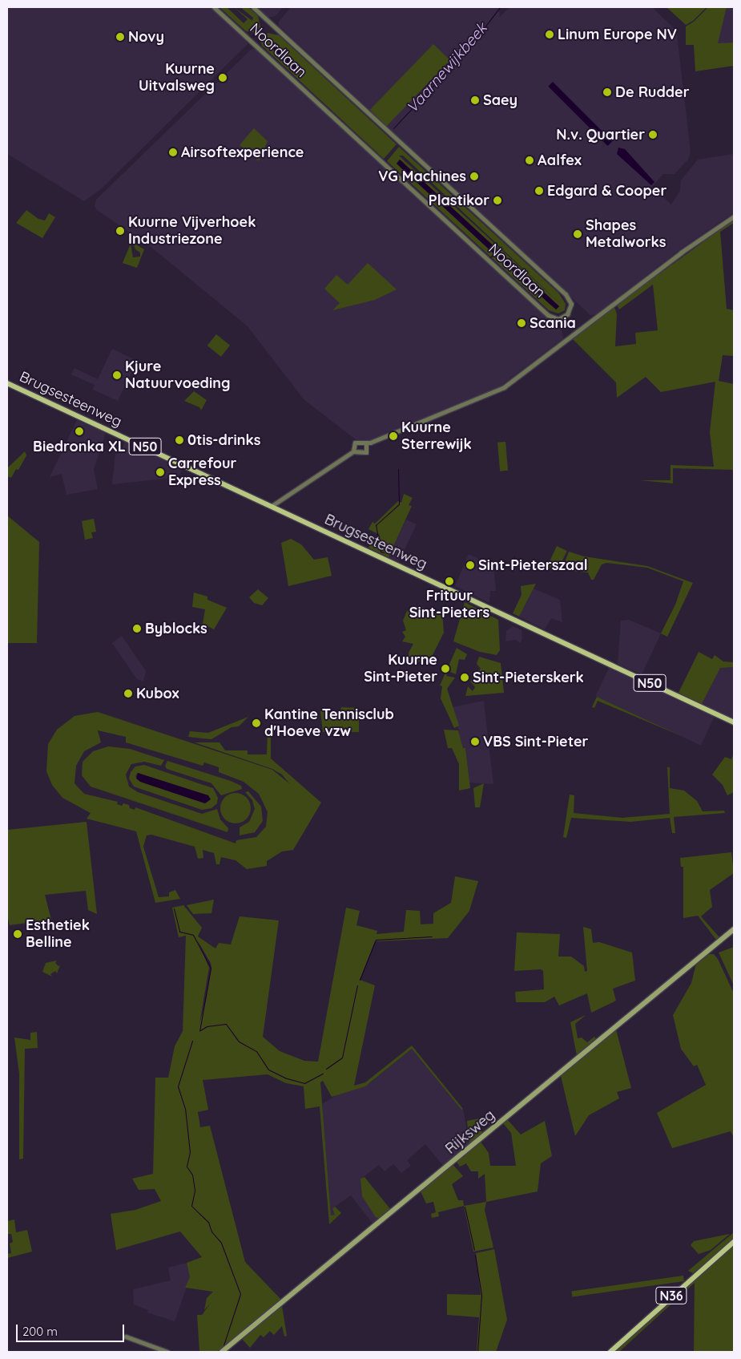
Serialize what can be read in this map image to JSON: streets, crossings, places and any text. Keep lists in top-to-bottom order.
{
  "streets": {
    "main road": [
      "Brugsesteenweg",
      "N50",
      "Rijksweg",
      "N36"
    ],
    "street": ["Noordlaan"]
  },
  "water": ["Vaarnewijkbeek"],
  "places": [
    "Linum Europe NV",
    "Novy",
    "Kuurne Uitvalsweg",
    "De Rudder",
    "Saey",
    "N.v. Quartier",
    "Airsoftexperience",
    "Aalfex",
    "VG Machines",
    "Edgard & Cooper",
    "Plastikor",
    "Kuurne Vijverhoek Industriezone",
    "Shapes Metalworks",
    "Scania",
    "Kjure Natuurvoeding",
    "Biedronka XL",
    "Kuurne Sterrewijk",
    "0tis-drinks",
    "Carrefour Express",
    "Sint-Pieterszaal",
    "Frituur Sint-Pieters",
    "Byblocks",
    "Kuurne Sint-Pieter",
    "Sint-Pieterskerk",
    "Kubox",
    "Kantine Tennisclub d'Hoeve vzw",
    "VBS Sint-Pieter",
    "Esthetiek Belline"
  ],
  "scale_bar": "200 m"
}
